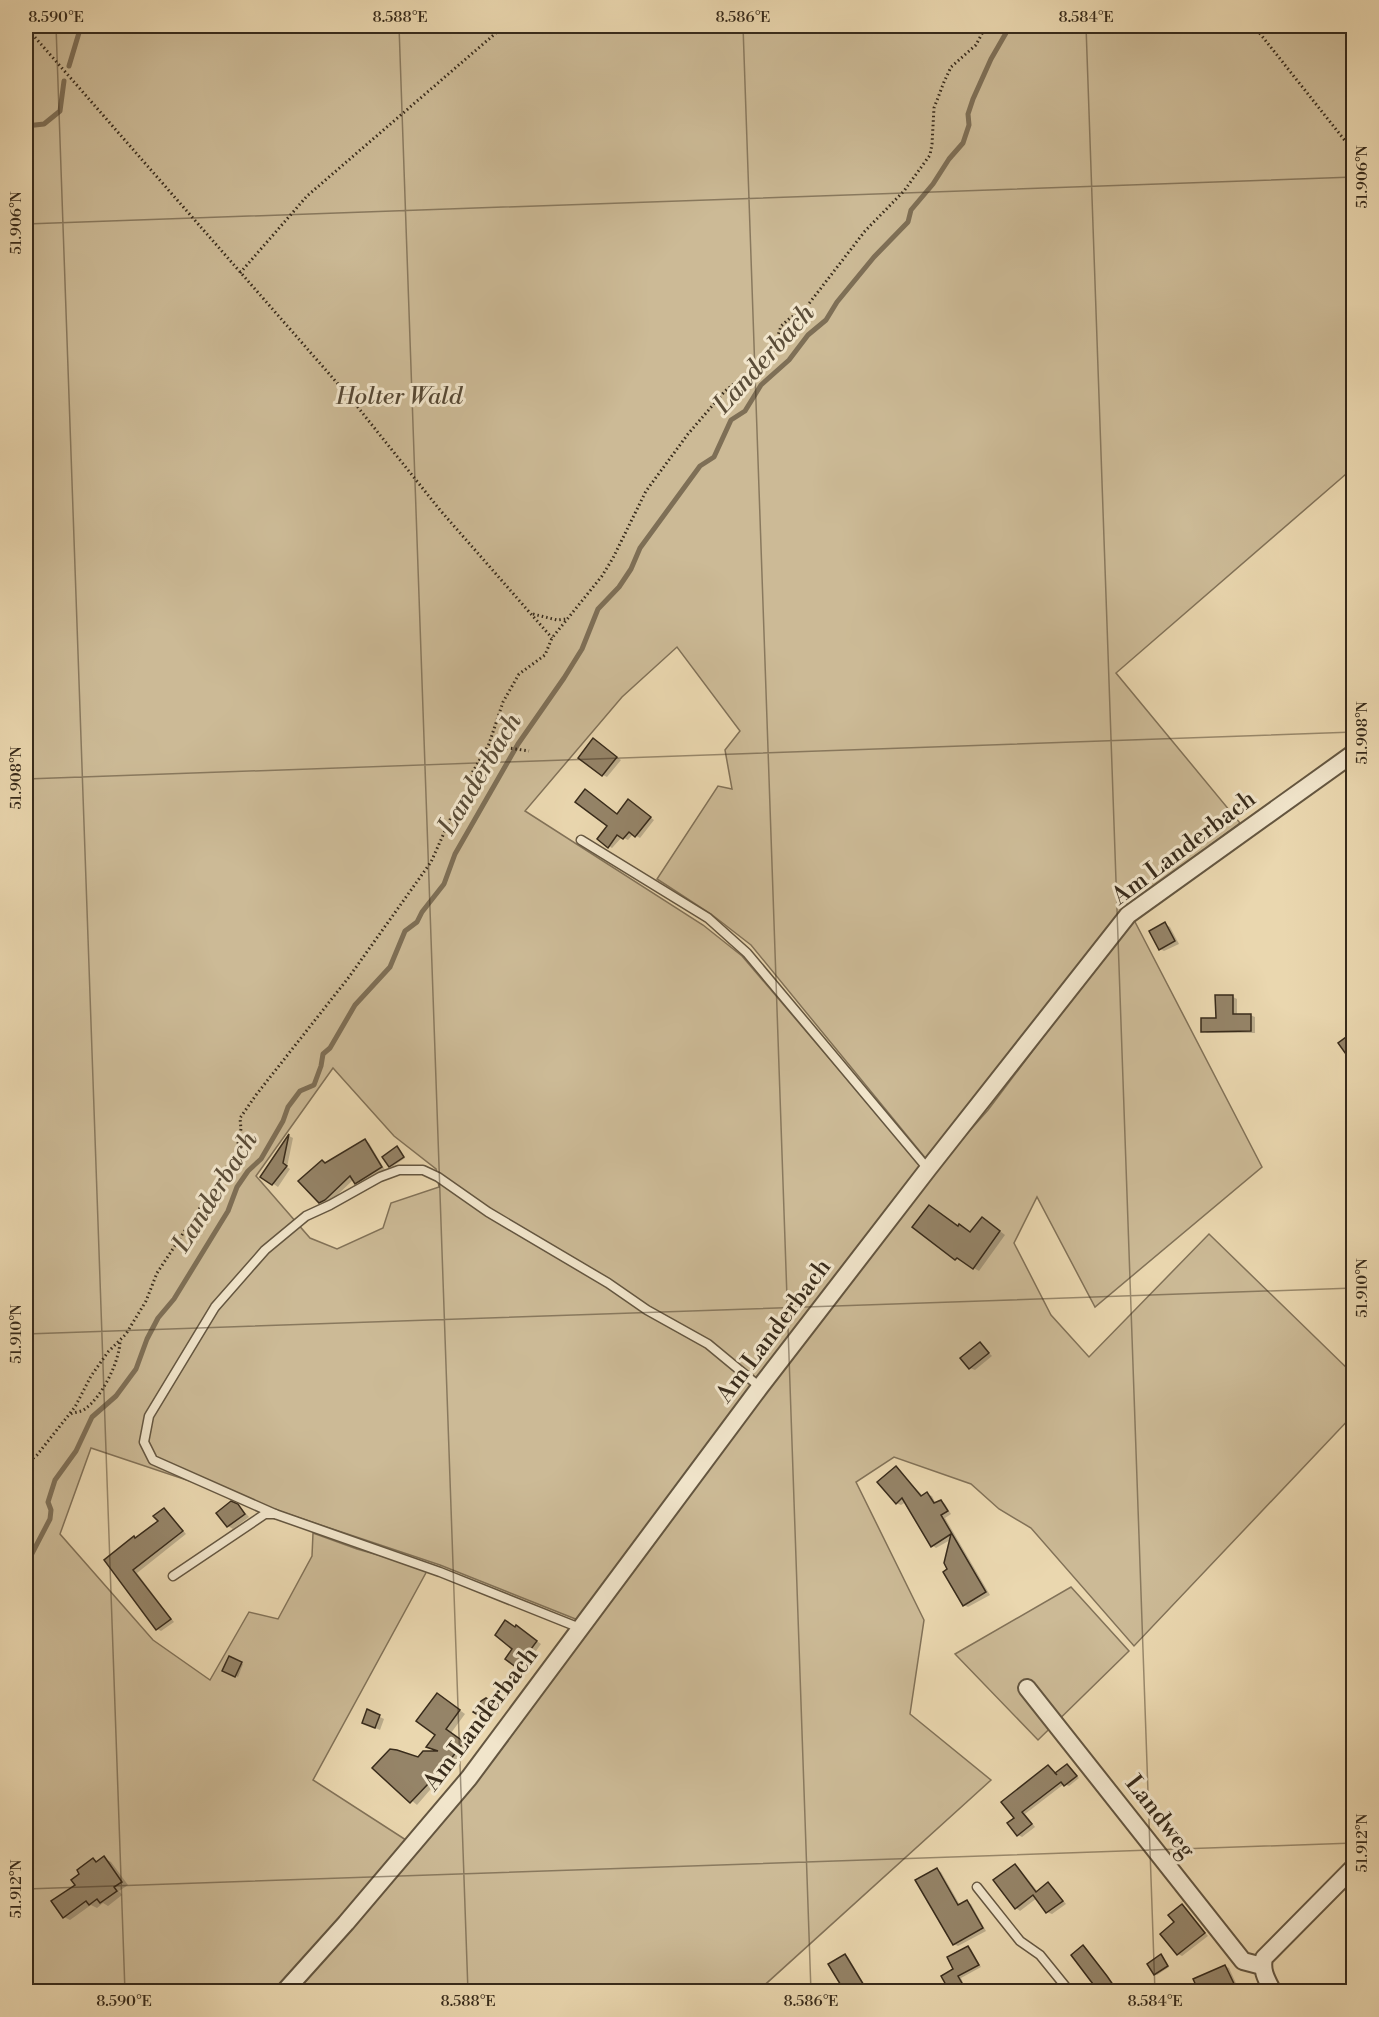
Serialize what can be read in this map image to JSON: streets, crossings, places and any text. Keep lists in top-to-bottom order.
{
  "streets": {
    "street": ["Am Landerbach", "Landweg"]
  },
  "water": ["Landerbach"],
  "parks": ["Holter Wald"],
  "coordinates": [
    "8.590°E",
    "8.588°E",
    "8.586°E",
    "8.584°E",
    "51.906°N",
    "51.908°N",
    "51.910°N",
    "51.912°N"
  ]
}
